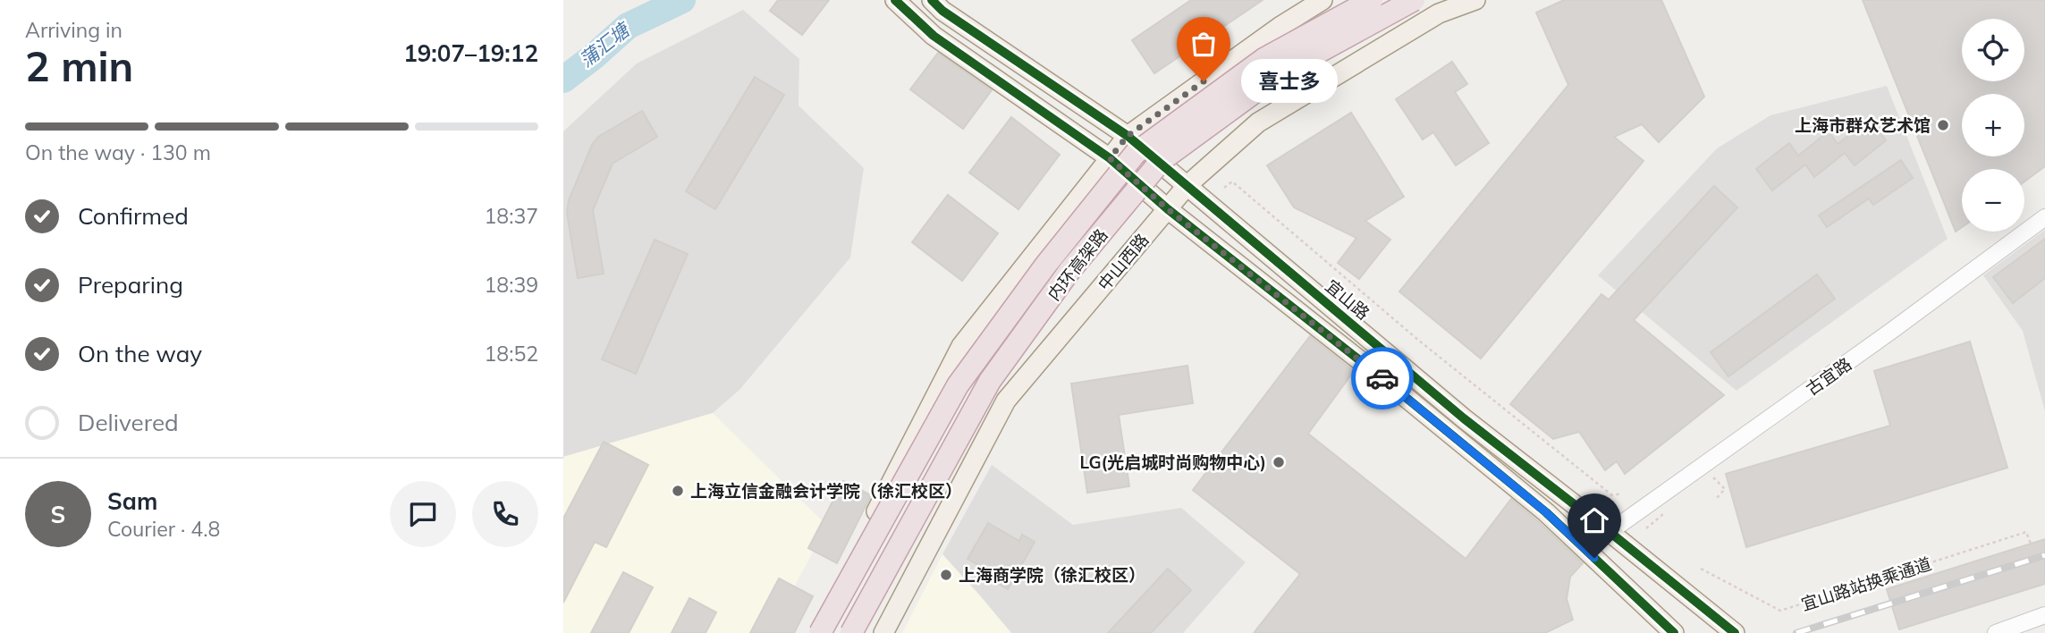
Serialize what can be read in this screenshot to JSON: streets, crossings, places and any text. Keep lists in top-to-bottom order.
{
  "streets": {
    "highway": ["内环高架路"],
    "main road": ["中山西路", "宜山路"],
    "street": ["古宜路"],
    "path": ["宜山路站换乘通道"]
  },
  "crossings": [
    ["中山西路", "宜山路"],
    ["宜山路", "古宜路"]
  ],
  "water": ["蒲汇塘"],
  "places": [
    "喜士多",
    "上海市群众艺术馆",
    "LG(光启城时尚购物中心)",
    "上海立信金融会计学院（徐汇校区）",
    "上海商学院（徐汇校区）"
  ],
  "page": {
    "heading": ["2 min", "Arriving in", "19:07–19:12"],
    "panel": ["Sam", "Courier · 4.8"],
    "map_buttons": ["+", "−"],
    "bubble": "喜士多",
    "bar": "On the way · 130 m",
    "list": [
      ["Confirmed", "18:37"],
      ["Preparing", "18:39"],
      ["On the way", "18:52"],
      "Delivered"
    ],
    "round": "S"
  }
}
